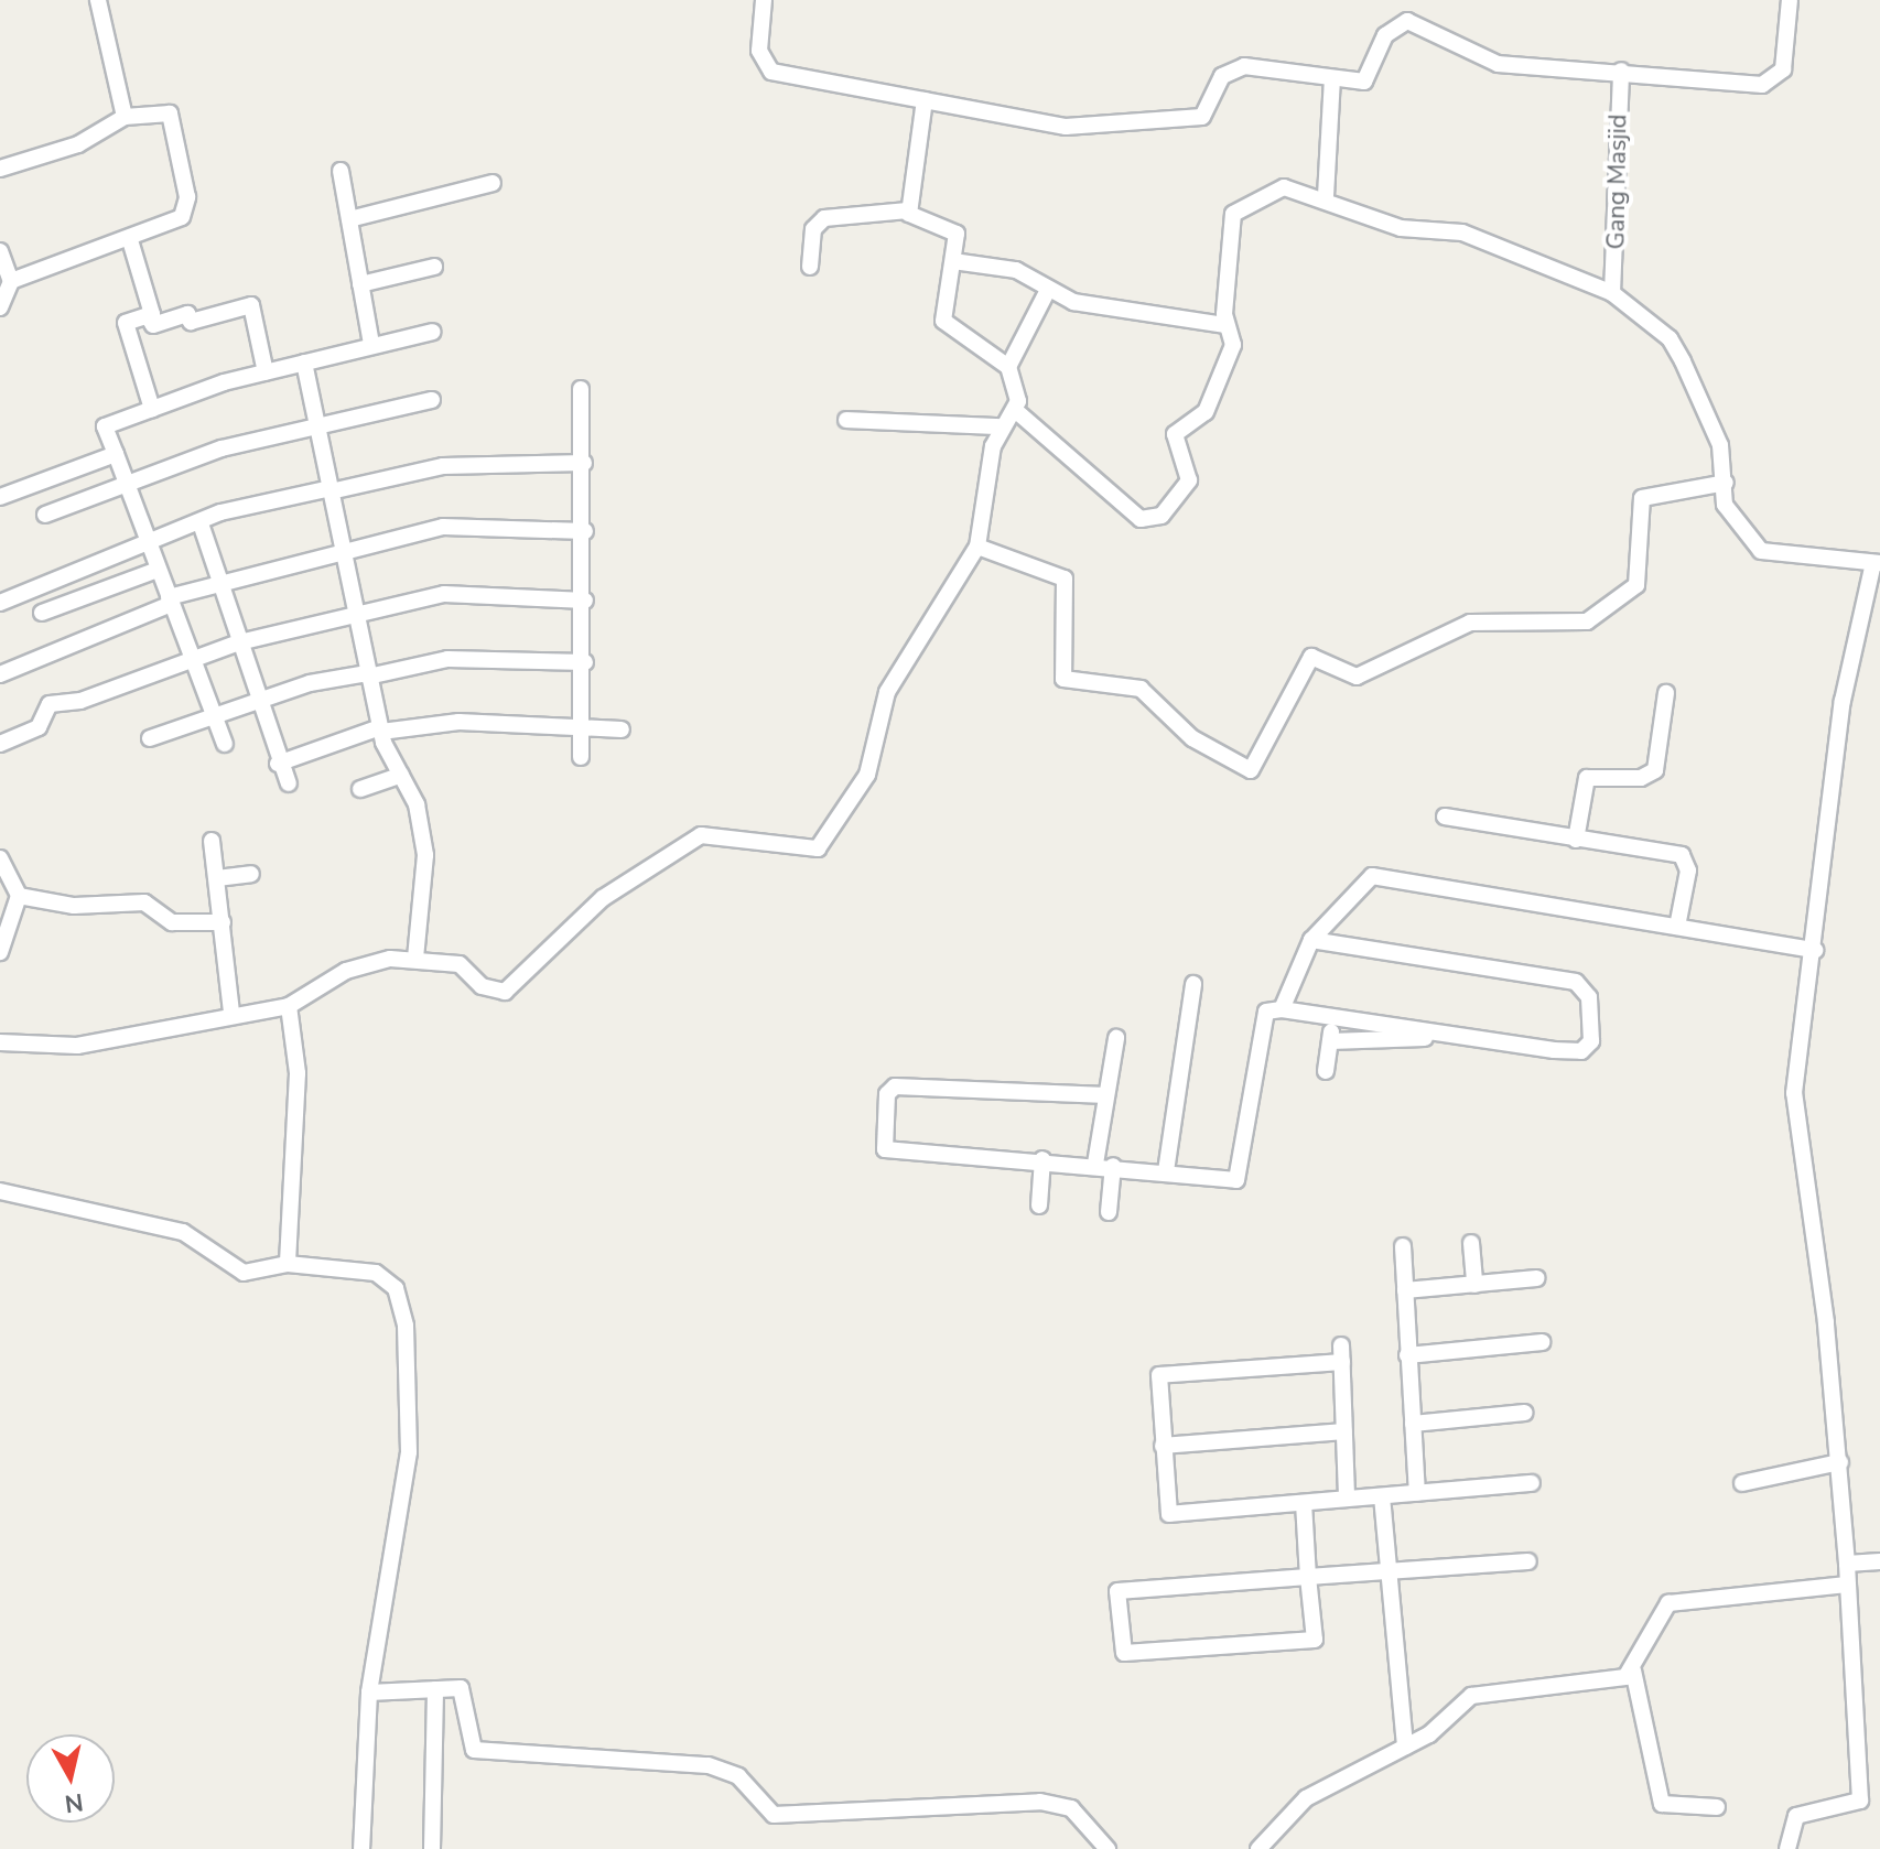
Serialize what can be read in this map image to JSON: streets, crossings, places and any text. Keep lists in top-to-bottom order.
{
  "streets": {
    "street": ["Gang Masjid"]
  },
  "north": "bottom"
}
